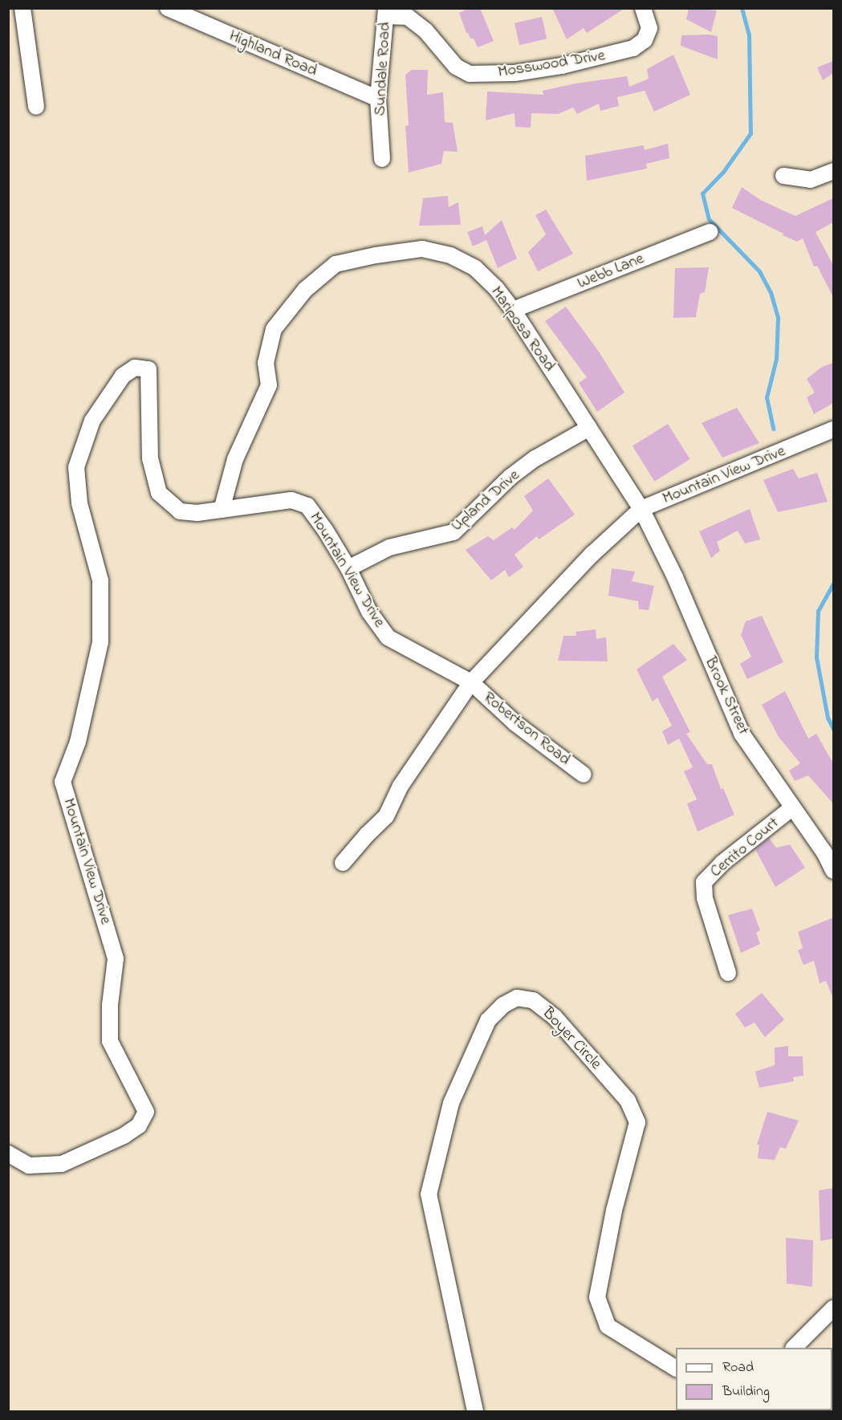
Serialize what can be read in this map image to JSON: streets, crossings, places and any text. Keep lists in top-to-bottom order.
{
  "streets": {
    "street": [
      "Highland Road",
      "Mosswood Drive",
      "Sundale Road",
      "Webb Lane",
      "Mariposa Road",
      "Mountain View Drive",
      "Upland Drive",
      "Brook Street",
      "Robertson Road",
      "Cerrito Court",
      "Boyer Circle"
    ]
  },
  "crossings": [
    ["Highland Road", "Sundale Road"],
    ["Mosswood Drive", "Sundale Road"],
    ["Webb Lane", "Mariposa Road"],
    ["Mariposa Road", "Mountain View Drive"],
    ["Mariposa Road", "Upland Drive"],
    ["Mariposa Road", "Brook Street"],
    ["Mountain View Drive", "Upland Drive"],
    ["Mountain View Drive", "Brook Street"],
    ["Mountain View Drive", "Robertson Road"],
    ["Brook Street", "Cerrito Court"]
  ],
  "legend": ["Road", "Building"]
}
